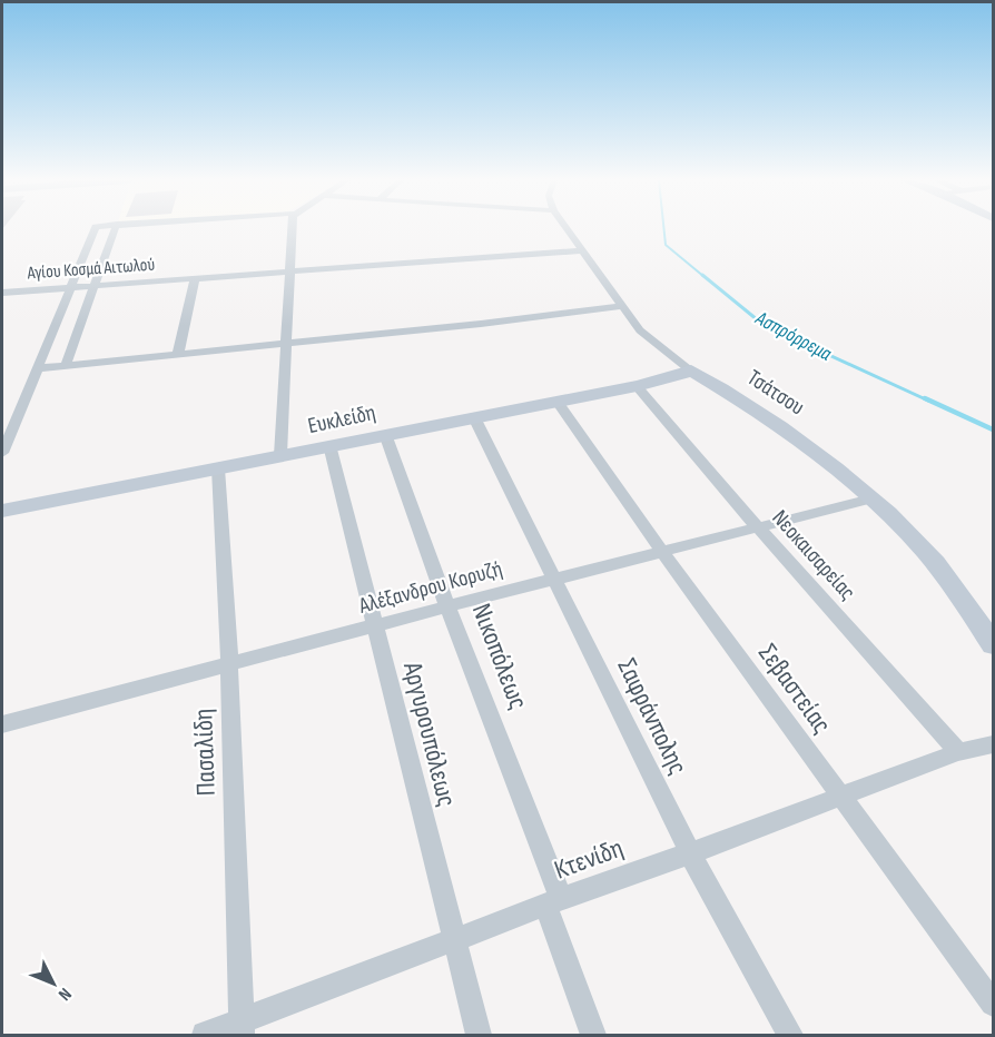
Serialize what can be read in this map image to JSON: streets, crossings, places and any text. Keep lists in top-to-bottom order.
{
  "streets": {
    "street": [
      "Αγίου Κοσμά Αιτωλού",
      "Τσάτσου",
      "Ευκλείδη",
      "Νεοκαισαρείας",
      "Αλέξανδρου Κορυζή",
      "Νικοπόλεως",
      "Σεβαστείας",
      "Σαφράνπολης",
      "Αργυρουπόλεως",
      "Πασαλίδη",
      "Κτενίδη"
    ]
  },
  "crossings": [
    ["Αγίου Κοσμά Αιτωλού", "Τσάτσου"],
    ["Τσάτσου", "Ευκλείδη"],
    ["Τσάτσου", "Αλέξανδρου Κορυζή"],
    ["Ευκλείδη", "Νεοκαισαρείας"],
    ["Ευκλείδη", "Νικοπόλεως"],
    ["Ευκλείδη", "Σεβαστείας"],
    ["Ευκλείδη", "Σαφράνπολης"],
    ["Ευκλείδη", "Αργυρουπόλεως"],
    ["Ευκλείδη", "Πασαλίδη"],
    ["Νεοκαισαρείας", "Αλέξανδρου Κορυζή"],
    ["Νεοκαισαρείας", "Κτενίδη"],
    ["Αλέξανδρου Κορυζή", "Νικοπόλεως"],
    ["Αλέξανδρου Κορυζή", "Σεβαστείας"],
    ["Αλέξανδρου Κορυζή", "Σαφράνπολης"],
    ["Αλέξανδρου Κορυζή", "Αργυρουπόλεως"],
    ["Αλέξανδρου Κορυζή", "Πασαλίδη"],
    ["Νικοπόλεως", "Κτενίδη"],
    ["Σεβαστείας", "Κτενίδη"],
    ["Σαφράνπολης", "Κτενίδη"],
    ["Αργυρουπόλεως", "Κτενίδη"],
    ["Πασαλίδη", "Κτενίδη"]
  ],
  "water": ["Ασπρόρρεμα"],
  "north": "bottom right"
}
